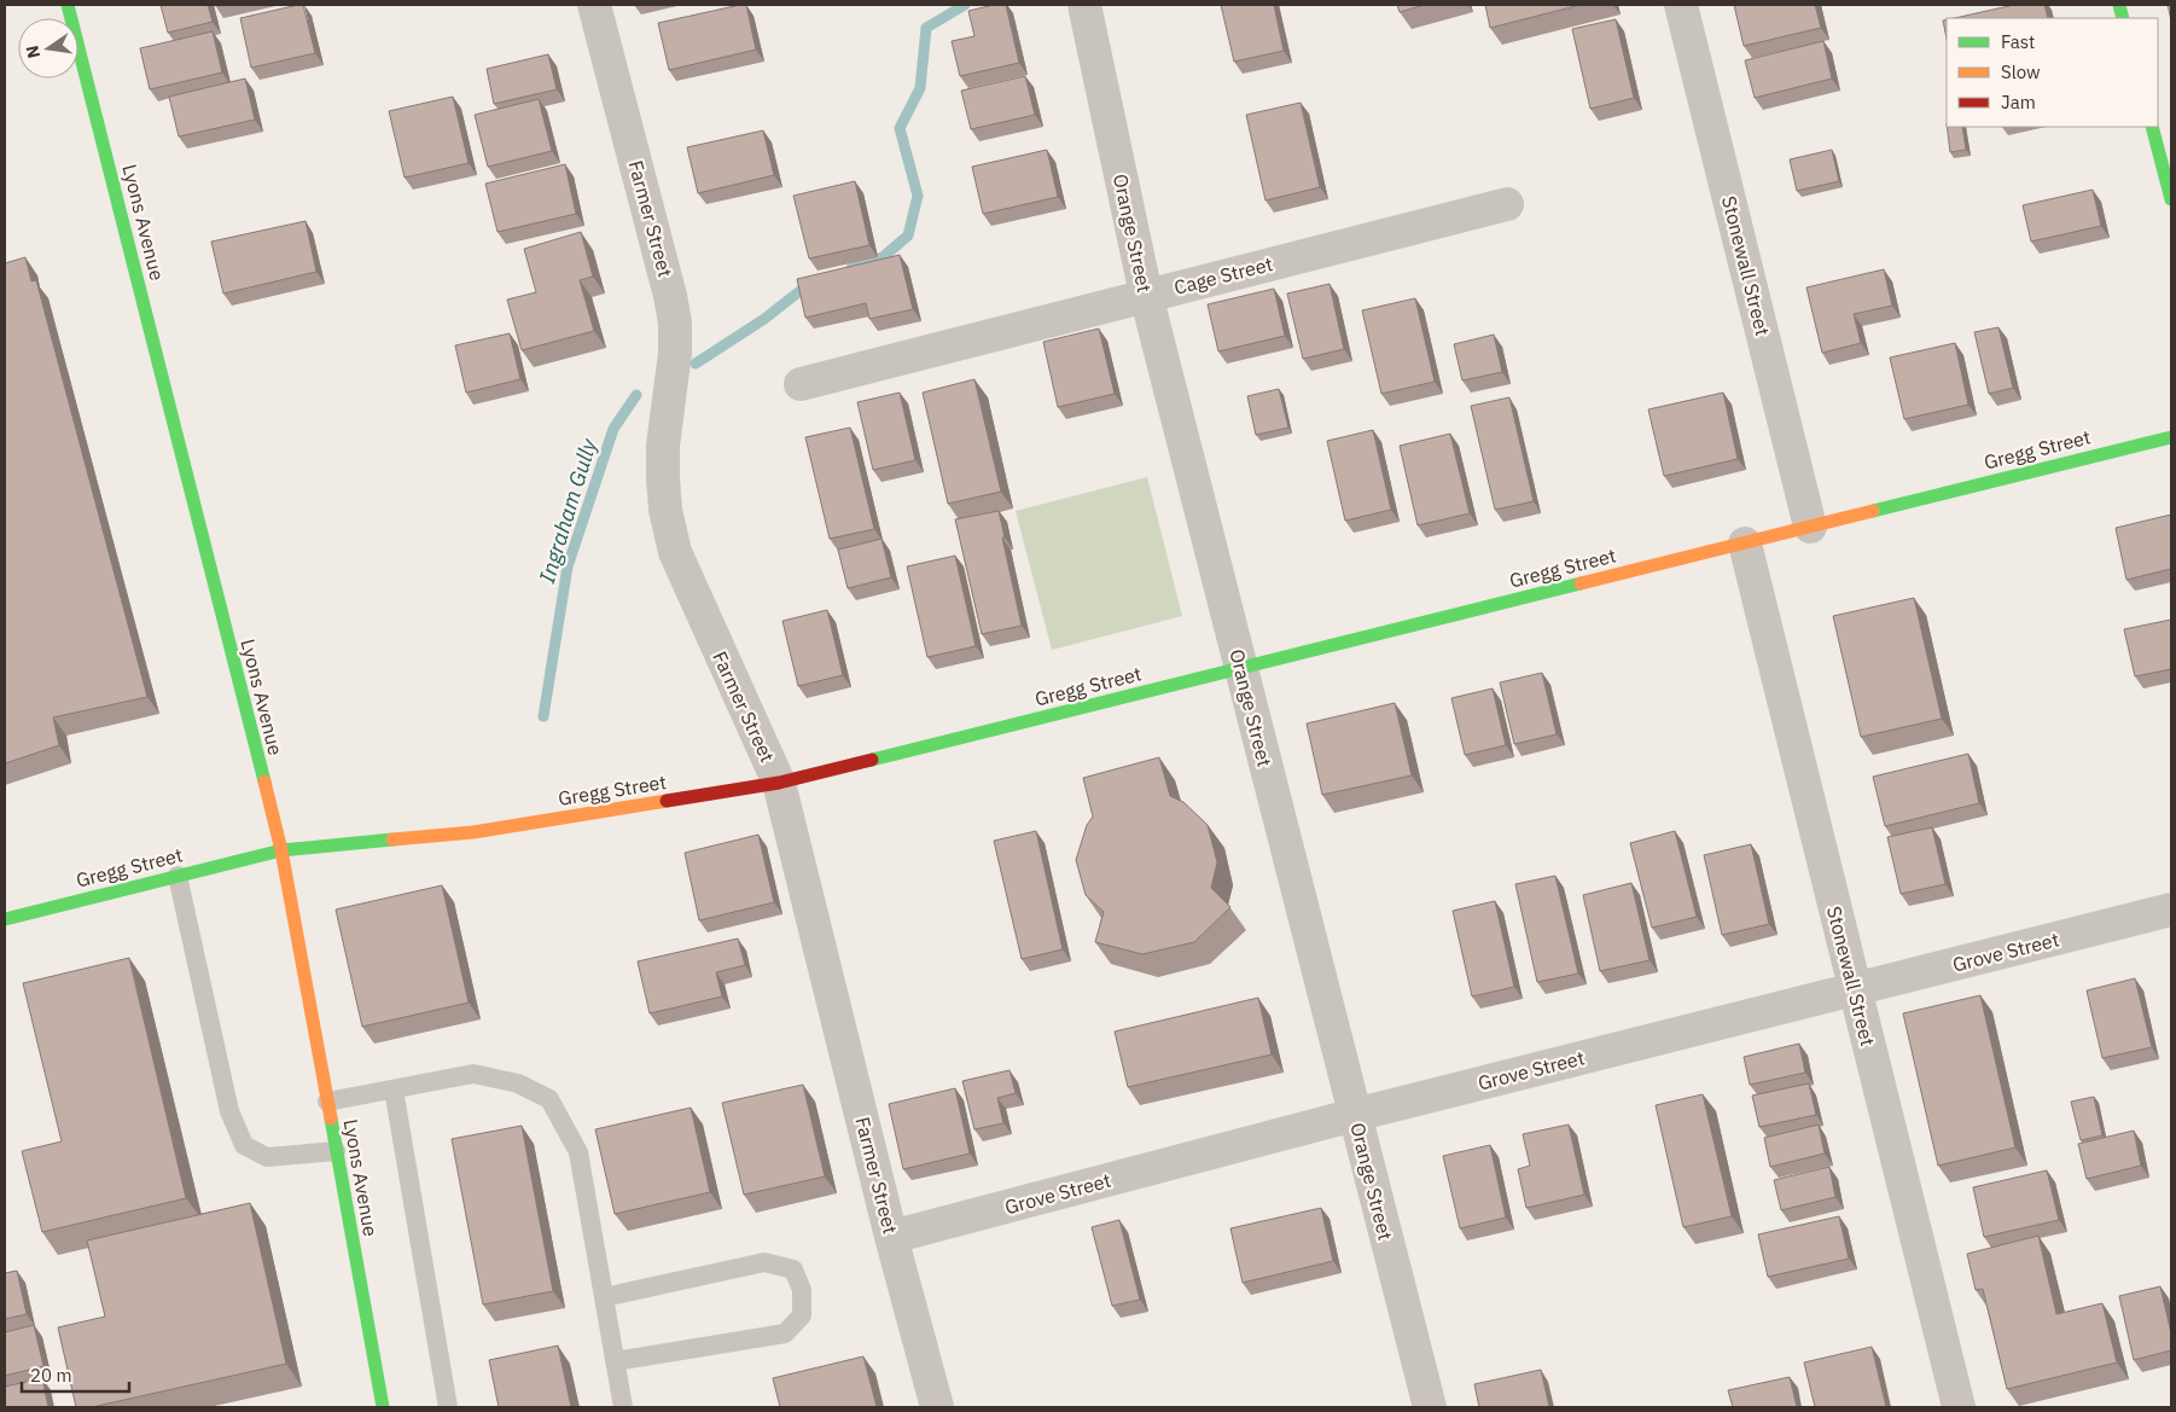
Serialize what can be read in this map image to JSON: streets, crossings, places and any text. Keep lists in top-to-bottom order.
{
  "streets": {
    "street": [
      "Farmer Street",
      "Lyons Avenue",
      "Orange Street",
      "Stonewall Street",
      "Cage Street",
      "Gregg Street",
      "Grove Street"
    ]
  },
  "crossings": [
    ["Farmer Street", "Gregg Street"],
    ["Farmer Street", "Grove Street"],
    ["Lyons Avenue", "Gregg Street"],
    ["Orange Street", "Cage Street"],
    ["Orange Street", "Gregg Street"],
    ["Orange Street", "Grove Street"],
    ["Stonewall Street", "Gregg Street"],
    ["Stonewall Street", "Grove Street"]
  ],
  "water": ["Ingraham Gully"],
  "legend": ["Fast", "Slow", "Jam"],
  "scale_bar": "20 m",
  "north": "left"
}
